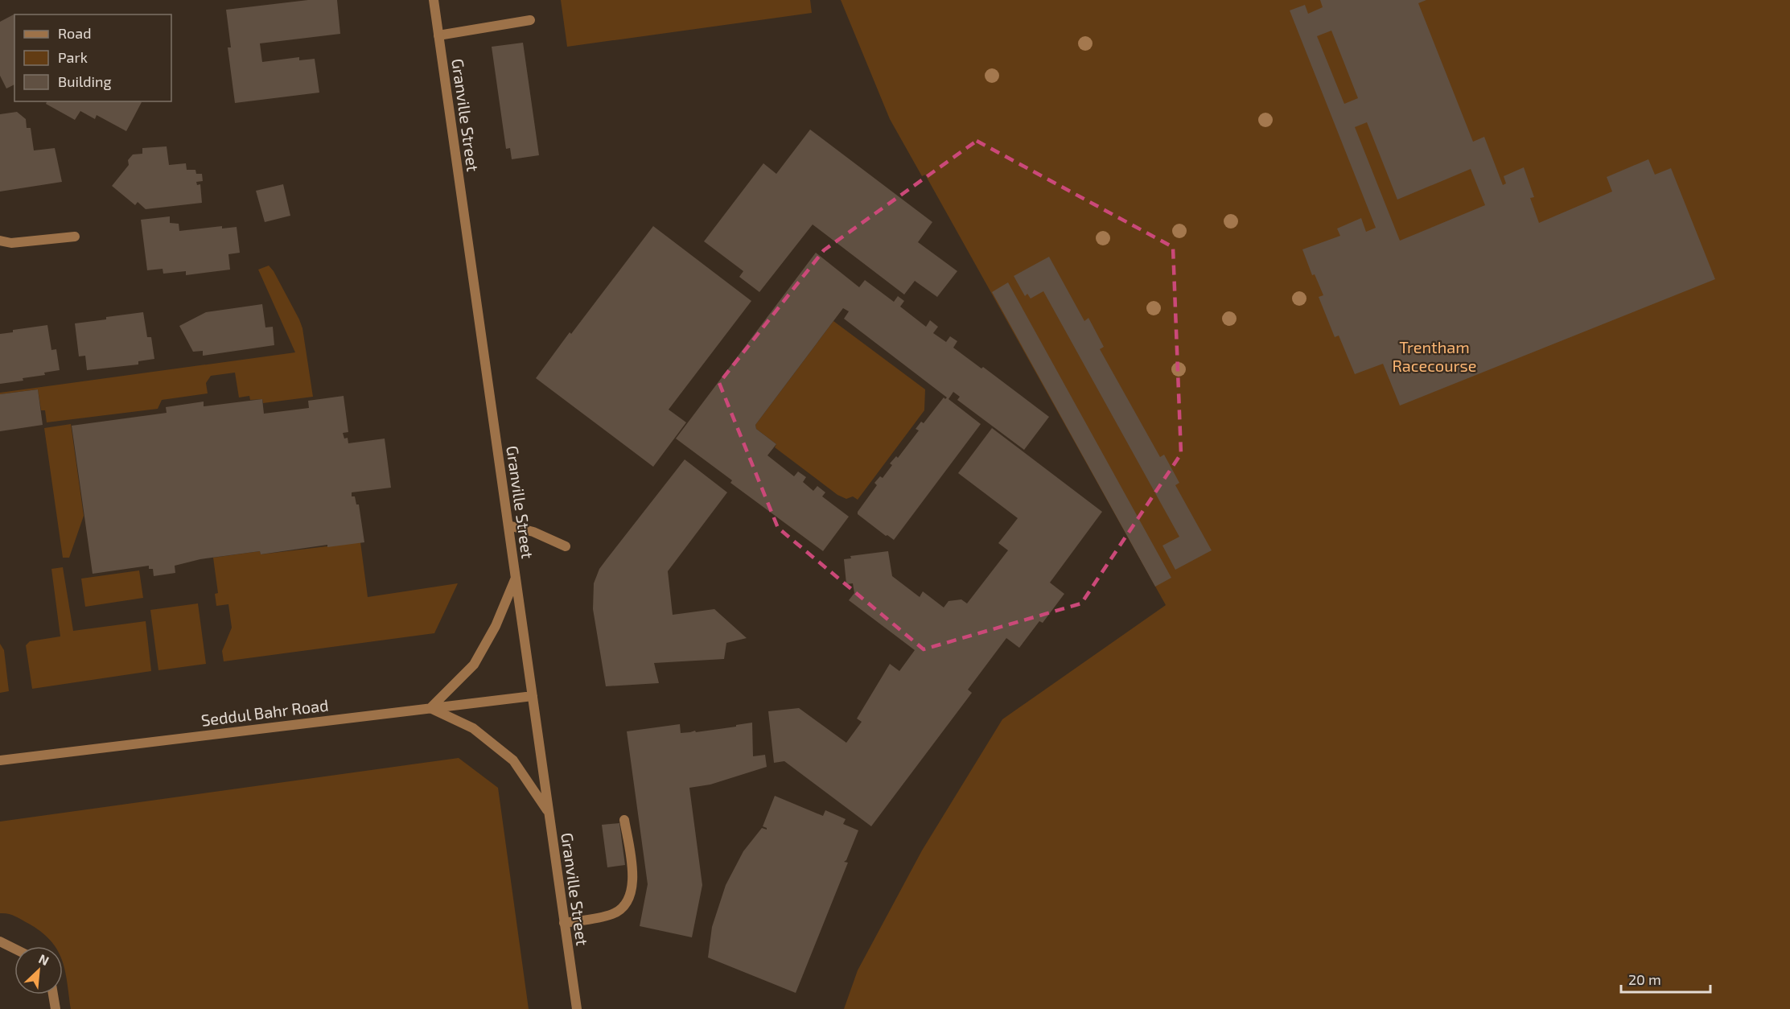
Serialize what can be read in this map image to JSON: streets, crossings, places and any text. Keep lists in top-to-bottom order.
{
  "streets": {
    "street": ["Granville Street", "Seddul Bahr Road"]
  },
  "crossings": [
    ["Granville Street", "Seddul Bahr Road"]
  ],
  "parks": ["Trentham Racecourse"],
  "legend": ["Road", "Park", "Building"],
  "scale_bar": "20 m",
  "north": "top right"
}
